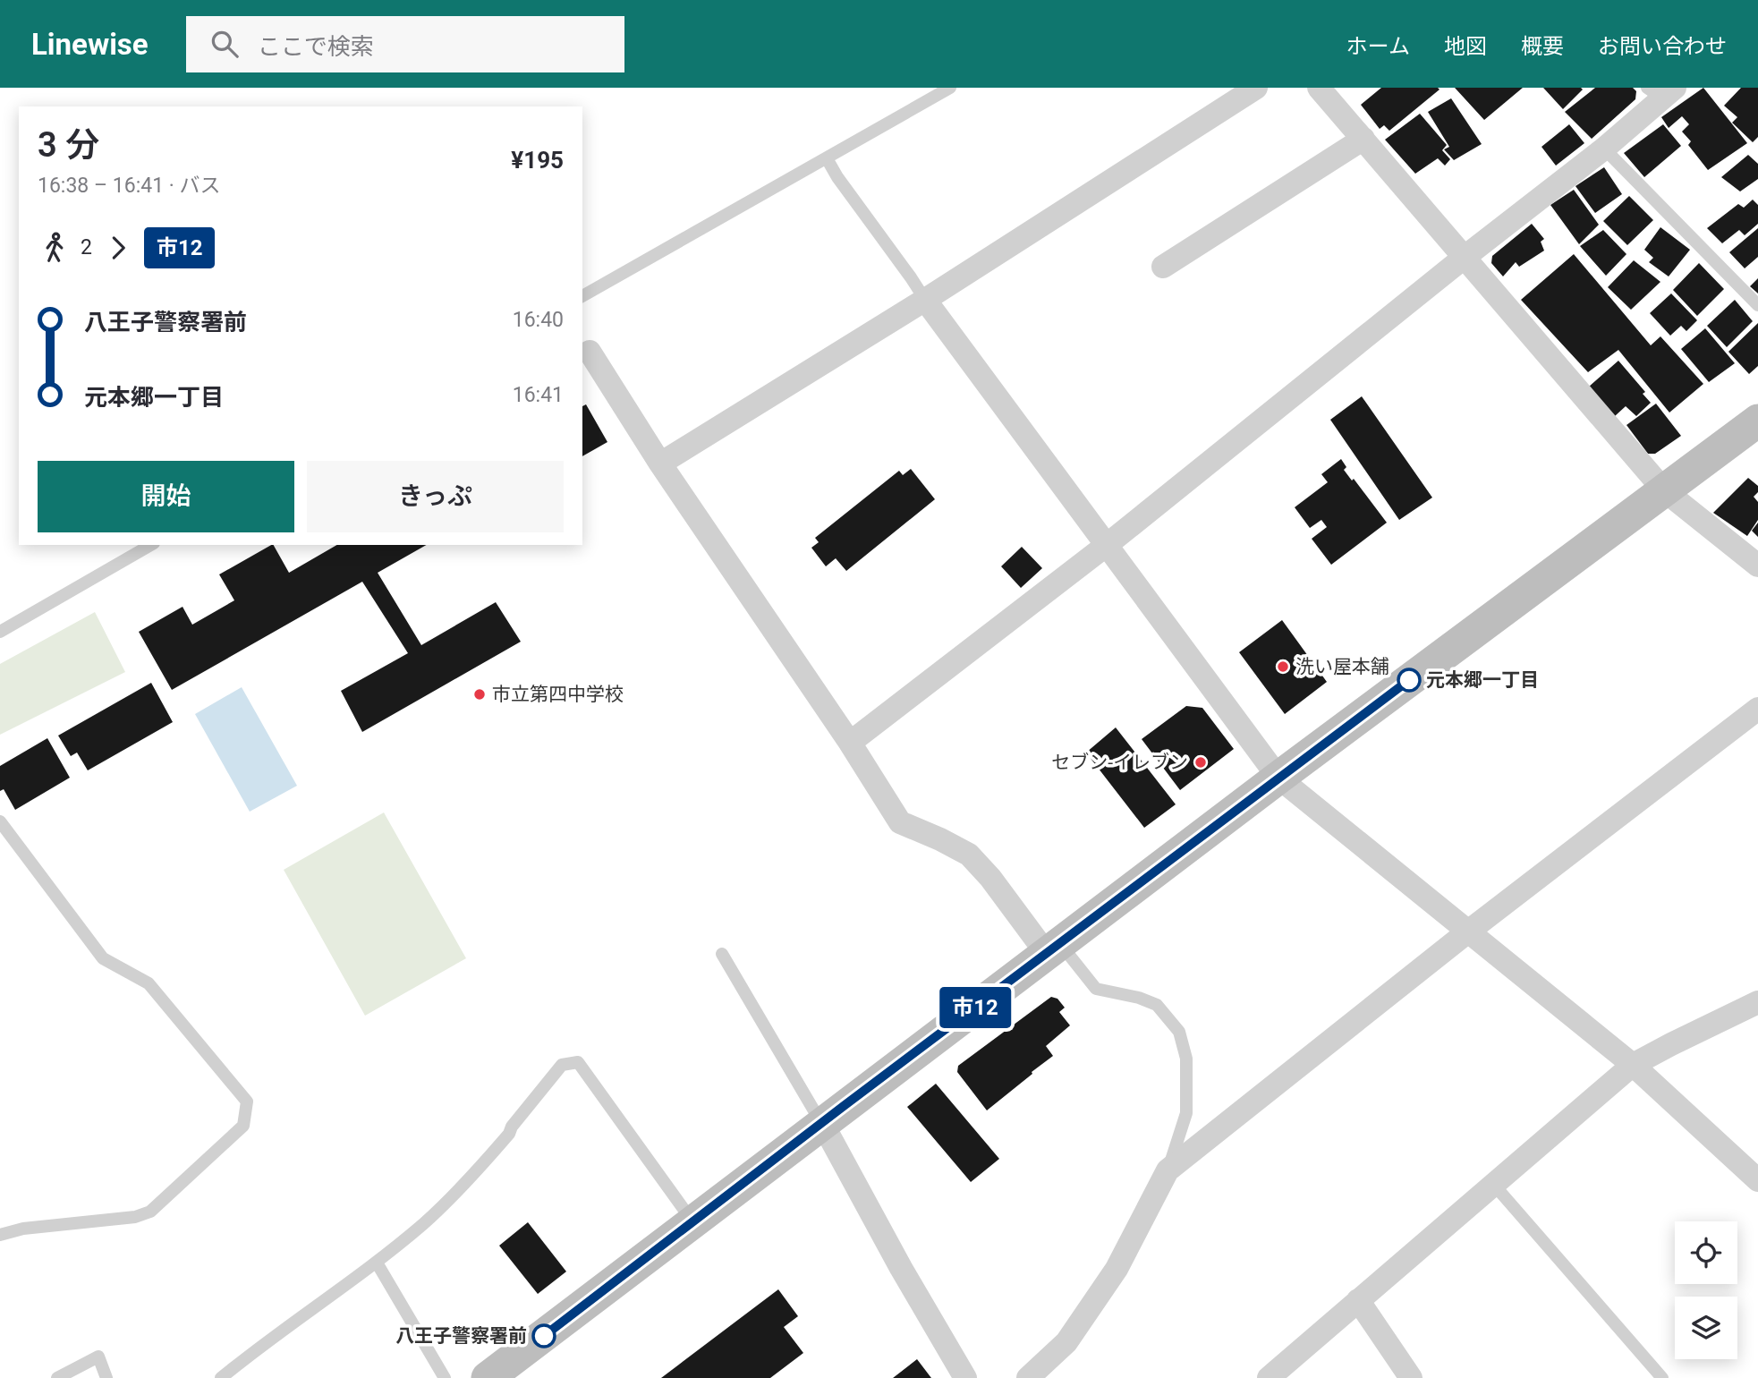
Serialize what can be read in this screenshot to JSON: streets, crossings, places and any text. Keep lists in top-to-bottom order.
{
  "places": [
    "洗い屋本舗",
    "元本郷一丁目",
    "市立第四中学校",
    "セブン-イレブン",
    "八王子警察署前"
  ],
  "lines": ["bus line 市12"],
  "page": {
    "header": "Linewise",
    "search": "ここで検索",
    "nav": [
      "ホーム",
      "地図",
      "概要",
      "お問い合わせ"
    ],
    "on_map": "市12",
    "heading": ["3 分", "16:38 – 16:41 · バス", "¥195"],
    "legs": ["2", "市12"],
    "list": [
      {
        "name": "八王子警察署前",
        "value": "16:40"
      },
      {
        "name": "元本郷一丁目",
        "value": "16:41"
      }
    ],
    "buttons": ["開始", "きっぷ"]
  }
}
